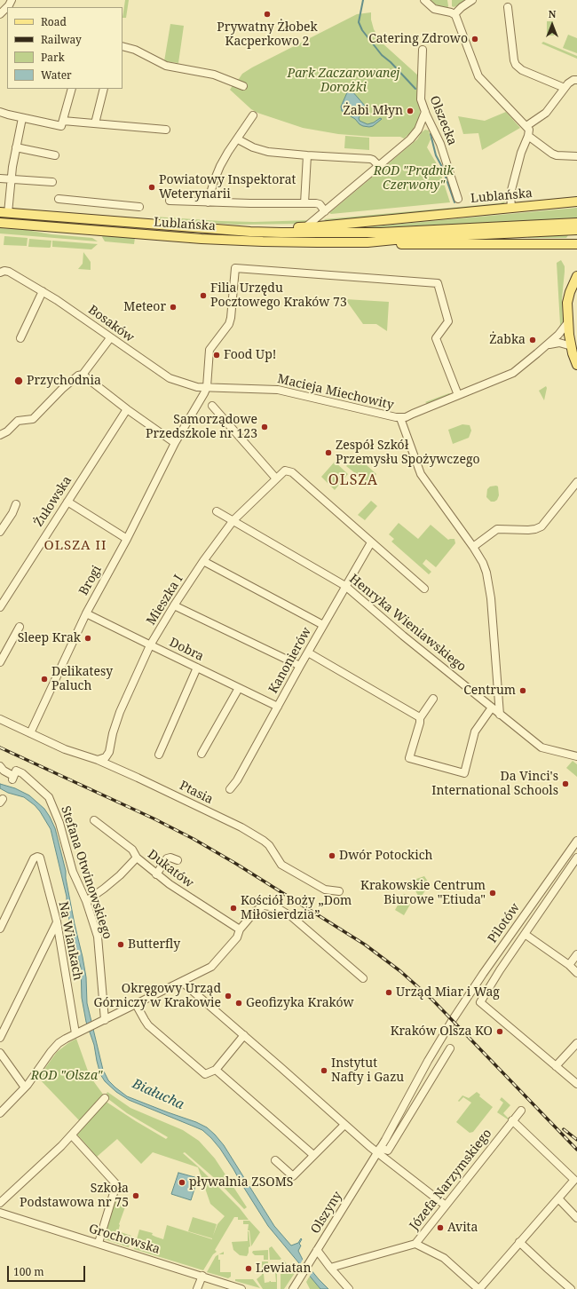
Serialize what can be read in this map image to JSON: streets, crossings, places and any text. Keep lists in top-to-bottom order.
{
  "streets": {
    "main road": ["Lublańska"],
    "street": [
      "Olszecka",
      "Bosaków",
      "Macieja Miechowity",
      "Żułowska",
      "Brogi",
      "Mieszka I",
      "Henryka Wieniawskiego",
      "Dobra",
      "Kanonierów",
      "Ptasia",
      "Dukatów",
      "Stefana Otwinowskiego",
      "Pilotów",
      "Na Wiankach",
      "Józefa Narzymskiego",
      "Olszyny",
      "Grochowska"
    ]
  },
  "crossings": [
    ["Bosaków", "Macieja Miechowity"],
    ["Bosaków", "Brogi"],
    ["Macieja Miechowity", "Brogi"],
    ["Brogi", "Dobra"],
    ["Brogi", "Ptasia"],
    ["Mieszka I", "Henryka Wieniawskiego"],
    ["Mieszka I", "Dobra"],
    ["Mieszka I", "Kanonierów"],
    ["Mieszka I", "Ptasia"],
    ["Henryka Wieniawskiego", "Kanonierów"],
    ["Dobra", "Kanonierów"],
    ["Pilotów", "Olszyny"]
  ],
  "districts": ["OLSZA", "OLSZA II"],
  "water": ["Białucha"],
  "parks": ["Park Zaczarowanej Dorożki", "ROD \"Prądnik Czerwony\"", "ROD \"Olsza\""],
  "places": [
    "Prywatny Żłobek Kacperkowo 2",
    "Catering Zdrowo",
    "Żabi Młyn",
    "Powiatowy Inspektorat Weterynarii",
    "Filia Urzędu Pocztowego Kraków 73",
    "Meteor",
    "Żabka",
    "Food Up!",
    "Przychodnia",
    "Samorządowe Przedszkole nr 123",
    "Zespół Szkół Przemysłu Spożywczego",
    "Sleep Krak",
    "Delikatesy Paluch",
    "Centrum",
    "Da Vinci's International Schools",
    "Dwór Potockich",
    "Krakowskie Centrum Biurowe \"Etiuda\"",
    "Kościół Boży „Dom Miłosierdzia”",
    "Butterfly",
    "Urząd Miar i Wag",
    "Okręgowy Urząd Górniczy w Krakowie",
    "Geofizyka Kraków",
    "Kraków Olsza KO",
    "Instytut Nafty i Gazu",
    "pływalnia ZSOMS",
    "Szkoła Podstawowa nr 75",
    "Avita",
    "Lewiatan"
  ],
  "legend": [
    "Road",
    "Railway",
    "Park",
    "Water"
  ],
  "scale_bar": "100 m",
  "north": "top"
}
